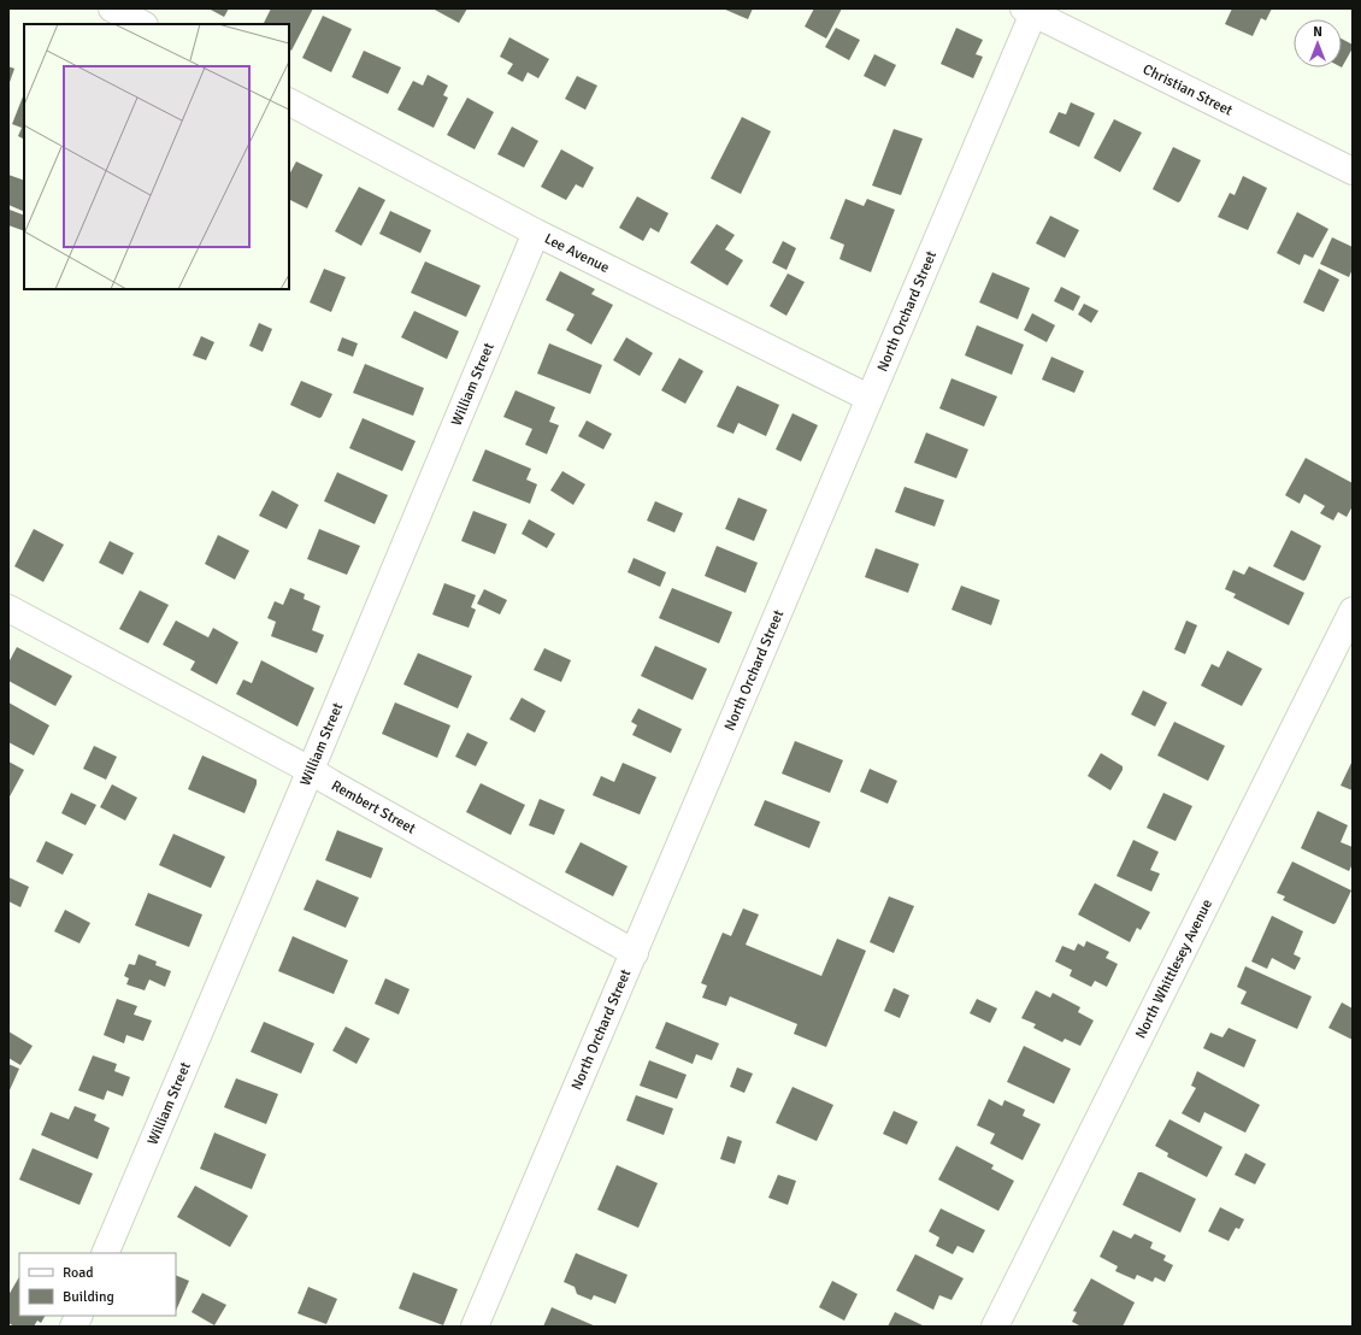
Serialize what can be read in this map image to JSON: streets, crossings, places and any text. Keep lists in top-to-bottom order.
{
  "streets": {
    "street": [
      "Christian Street",
      "Lee Avenue",
      "North Orchard Street",
      "William Street",
      "Rembert Street",
      "North Whittlesey Avenue"
    ]
  },
  "crossings": [
    ["Christian Street", "North Orchard Street"],
    ["Lee Avenue", "North Orchard Street"],
    ["Lee Avenue", "William Street"],
    ["North Orchard Street", "Rembert Street"],
    ["William Street", "Rembert Street"]
  ],
  "legend": ["Road", "Building"],
  "north": "top"
}
